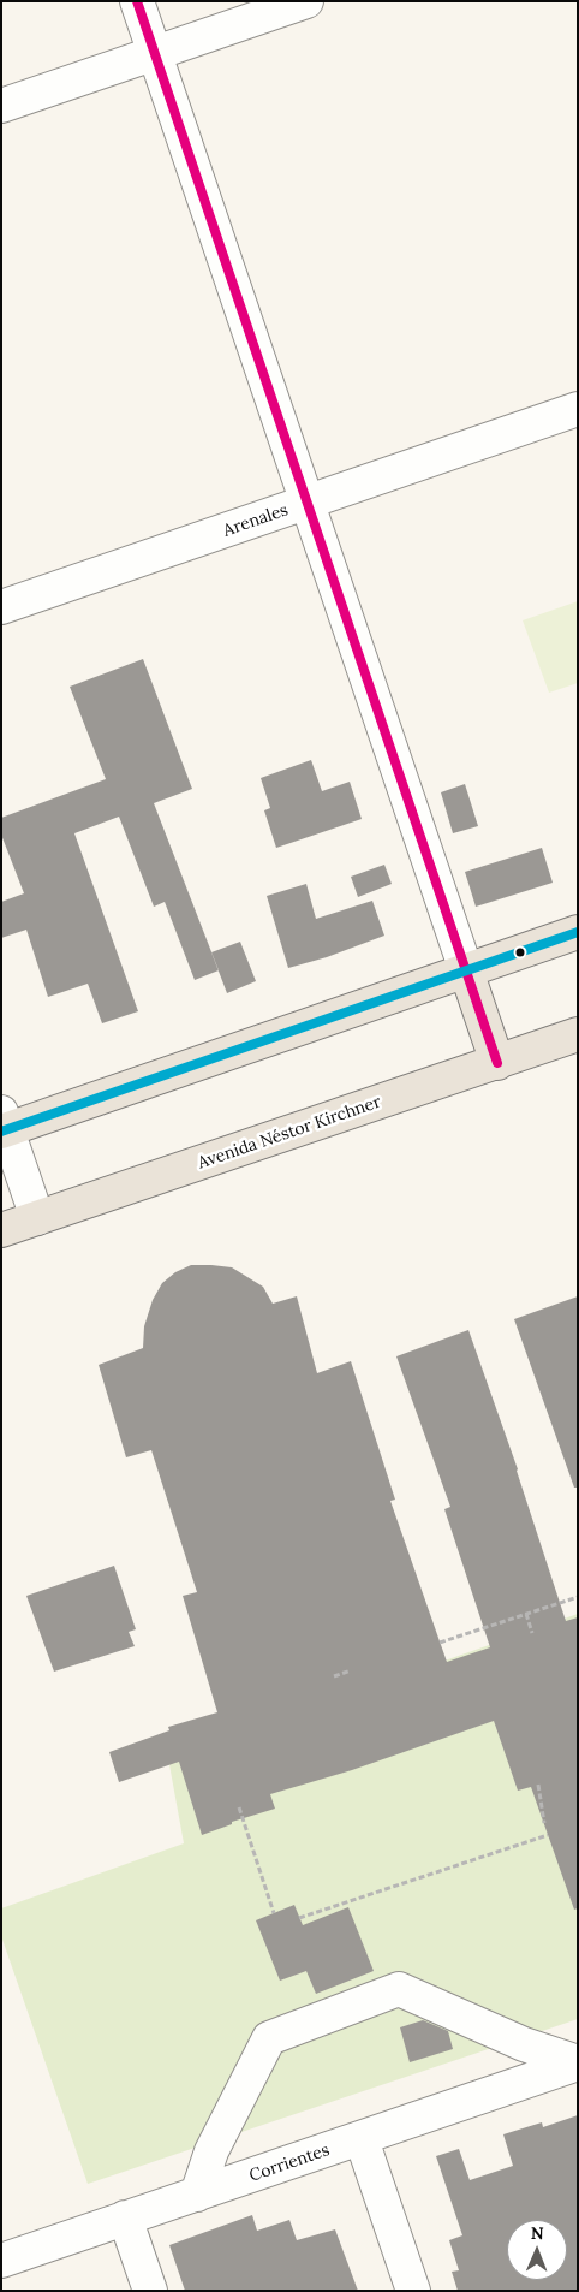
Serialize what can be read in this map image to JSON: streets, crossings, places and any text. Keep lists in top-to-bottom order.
{
  "streets": {
    "main road": ["Avenida Néstor Kirchner"],
    "street": ["Arenales", "Corrientes"]
  },
  "north": "top"
}
